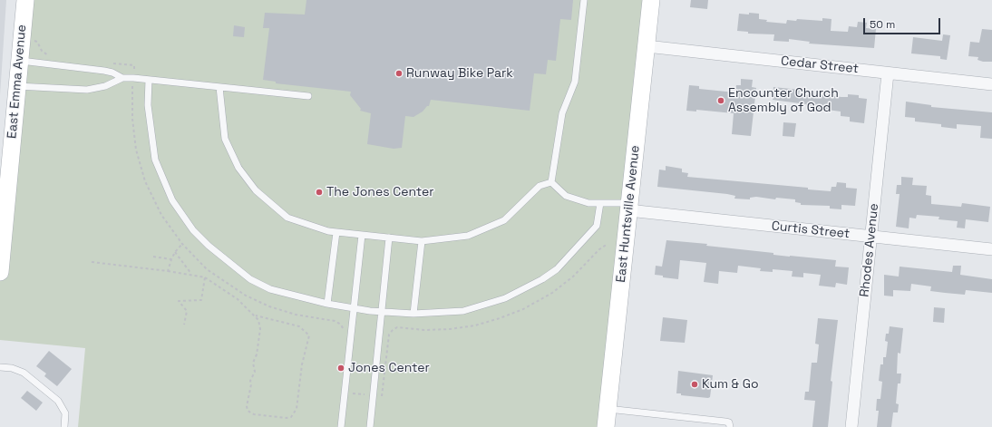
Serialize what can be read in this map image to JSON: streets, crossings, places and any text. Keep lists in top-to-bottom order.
{
  "streets": {
    "main road": ["East Emma Avenue", "East Huntsville Avenue"],
    "street": ["Cedar Street", "Curtis Street", "Rhodes Avenue"]
  },
  "crossings": [
    ["Cedar Street", "East Huntsville Avenue"],
    ["Cedar Street", "Rhodes Avenue"],
    ["East Huntsville Avenue", "Curtis Street"],
    ["Curtis Street", "Rhodes Avenue"]
  ],
  "places": [
    "Runway Bike Park",
    "Encounter Church Assembly of God",
    "The Jones Center",
    "Jones Center",
    "Kum & Go"
  ],
  "scale_bar": "50 m"
}
